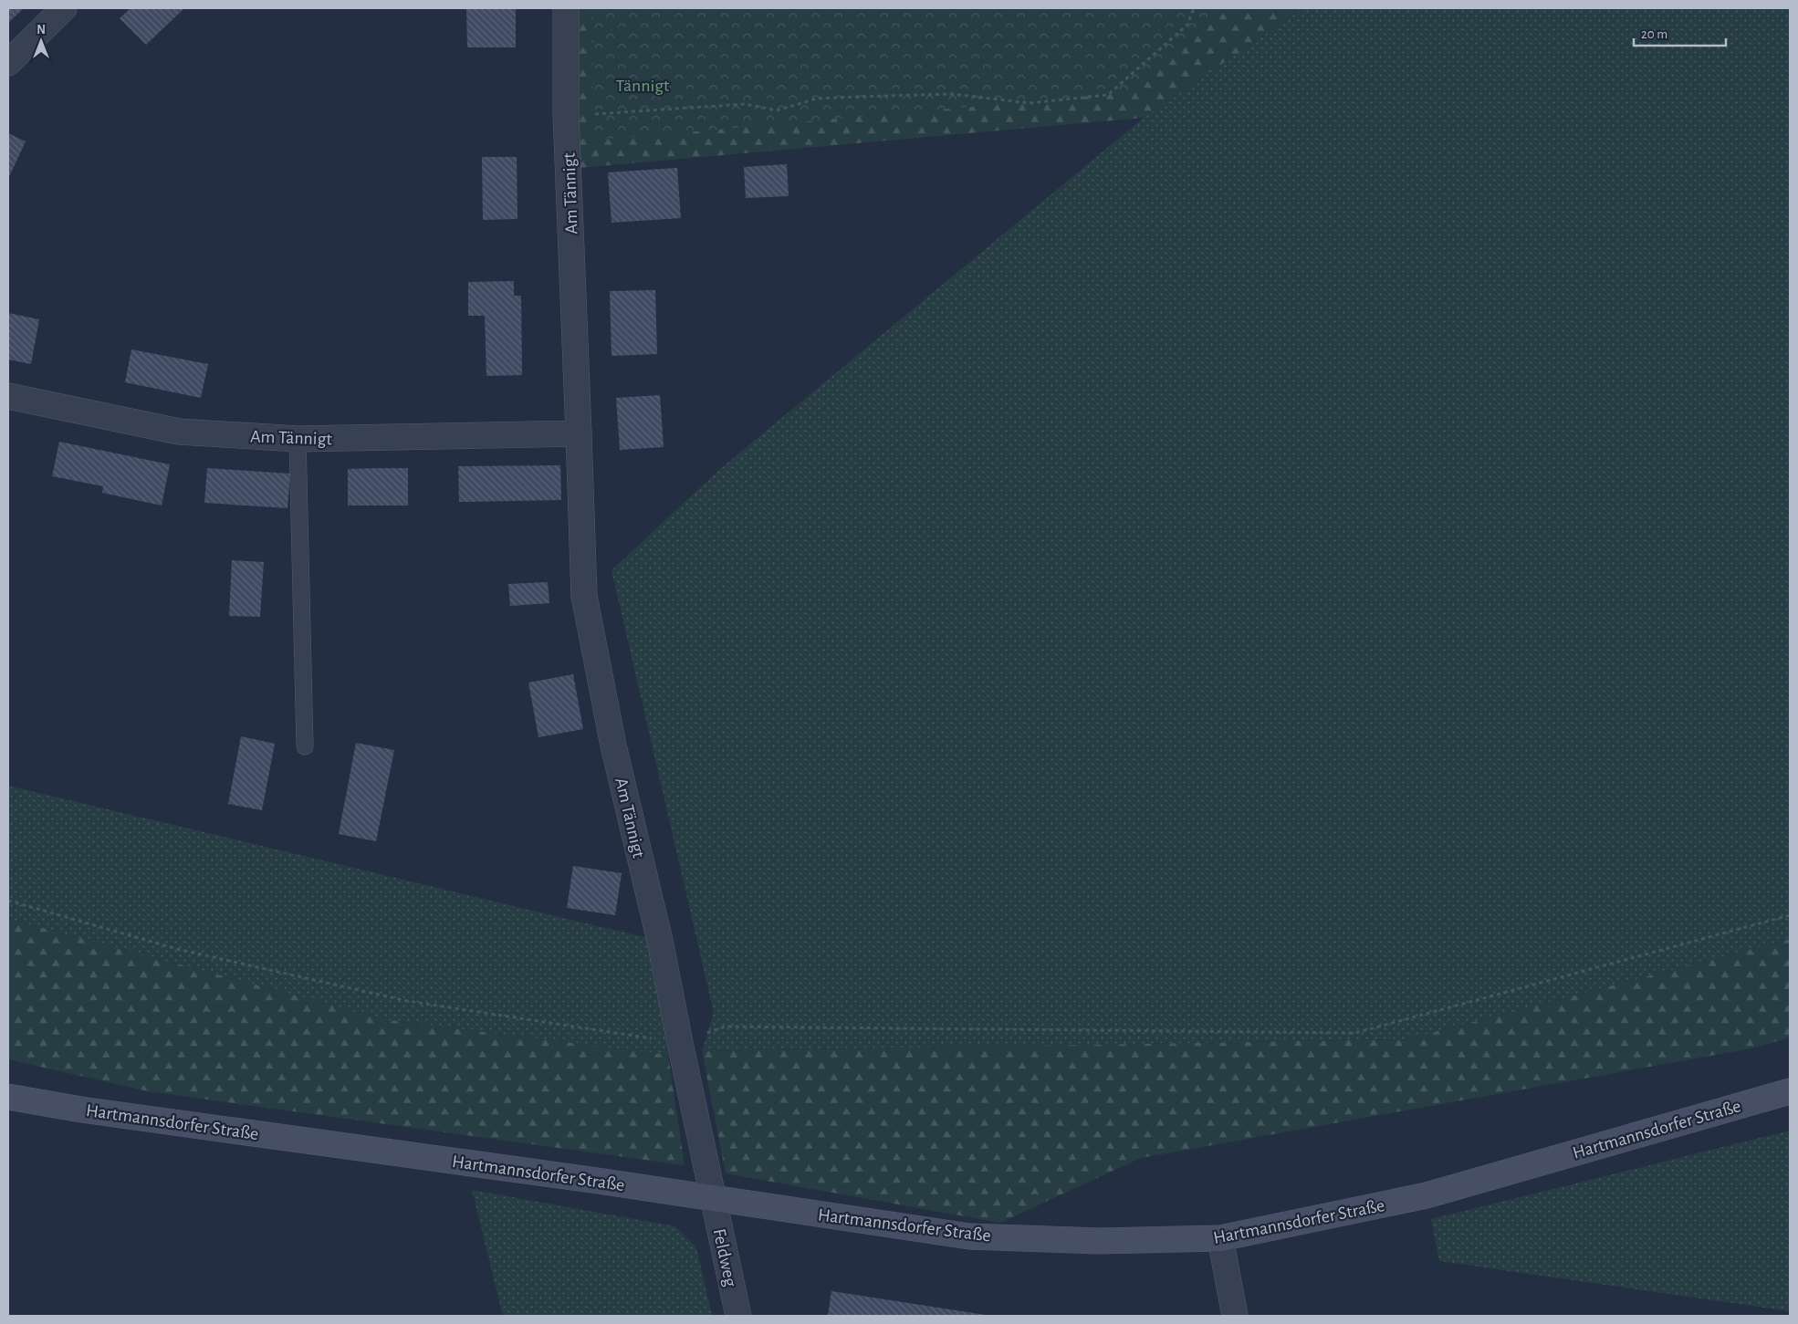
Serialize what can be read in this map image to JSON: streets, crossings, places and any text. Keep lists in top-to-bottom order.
{
  "streets": {
    "main road": ["Hartmannsdorfer Straße"],
    "street": ["Am Tännigt", "Feldweg"]
  },
  "crossings": [
    ["Am Tännigt", "Hartmannsdorfer Straße"],
    ["Am Tännigt", "Feldweg"],
    ["Hartmannsdorfer Straße", "Feldweg"]
  ],
  "parks": ["Tännigt"],
  "scale_bar": "20 m",
  "north": "top"
}
